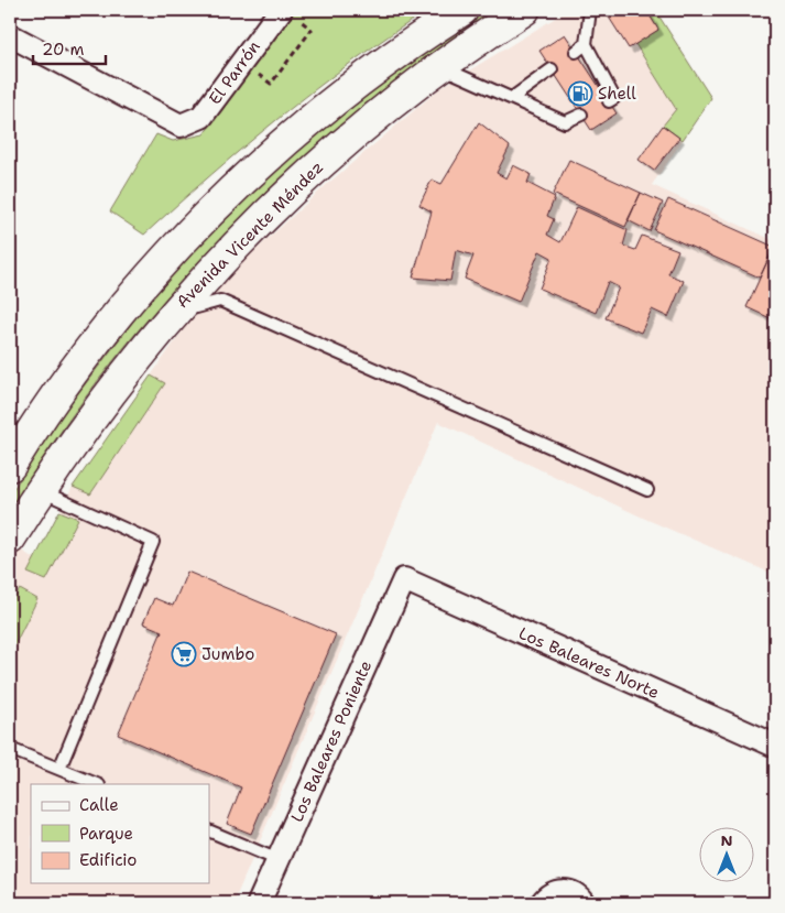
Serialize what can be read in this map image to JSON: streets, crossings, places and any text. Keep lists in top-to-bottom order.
{
  "streets": {
    "main road": ["Avenida Vicente Méndez"],
    "street": ["El Parrón", "Los Baleares Norte", "Los Baleares Poniente"]
  },
  "crossings": [
    ["Los Baleares Norte", "Los Baleares Poniente"]
  ],
  "places": {
    "fuel station": ["Shell"],
    "supermarket": ["Jumbo"]
  },
  "legend": ["Calle", "Parque", "Edificio"],
  "scale_bar": "20 m",
  "north": "top"
}
